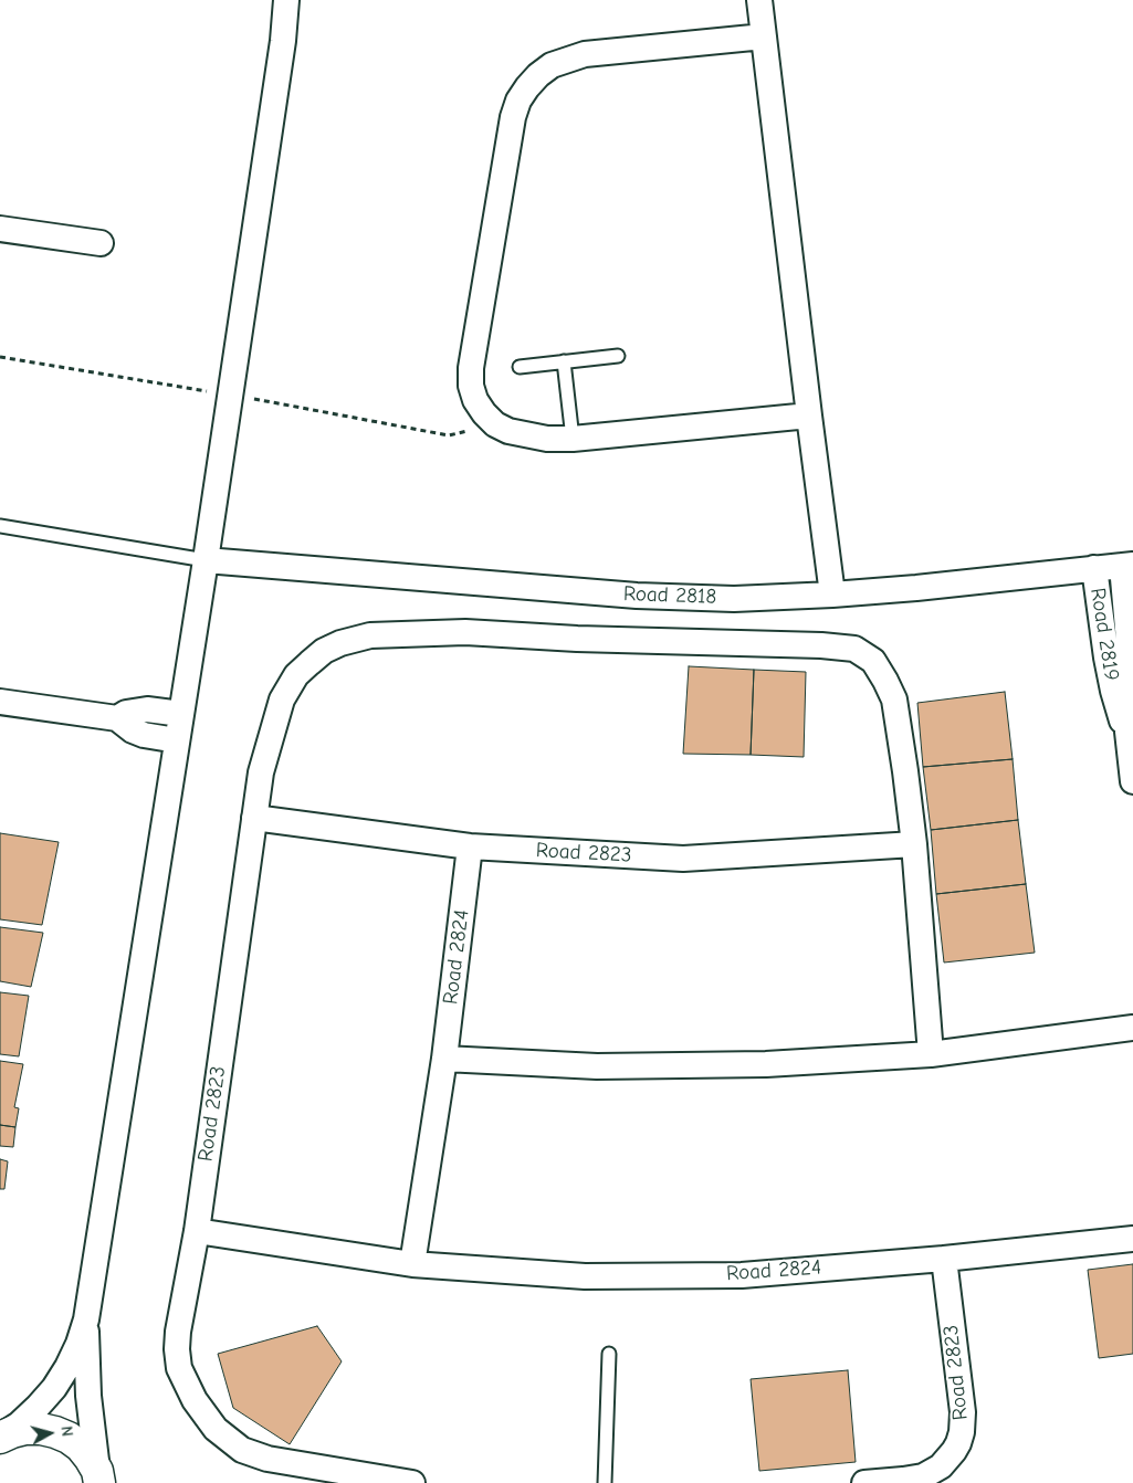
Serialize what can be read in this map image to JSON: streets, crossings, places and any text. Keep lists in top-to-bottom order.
{
  "streets": {
    "street": [
      "Road 2818",
      "Road 2819",
      "Road 2823",
      "Road 2824"
    ]
  },
  "crossings": [
    ["Road 2818", "Road 2819"],
    ["Road 2823", "Road 2824"]
  ],
  "north": "right"
}
